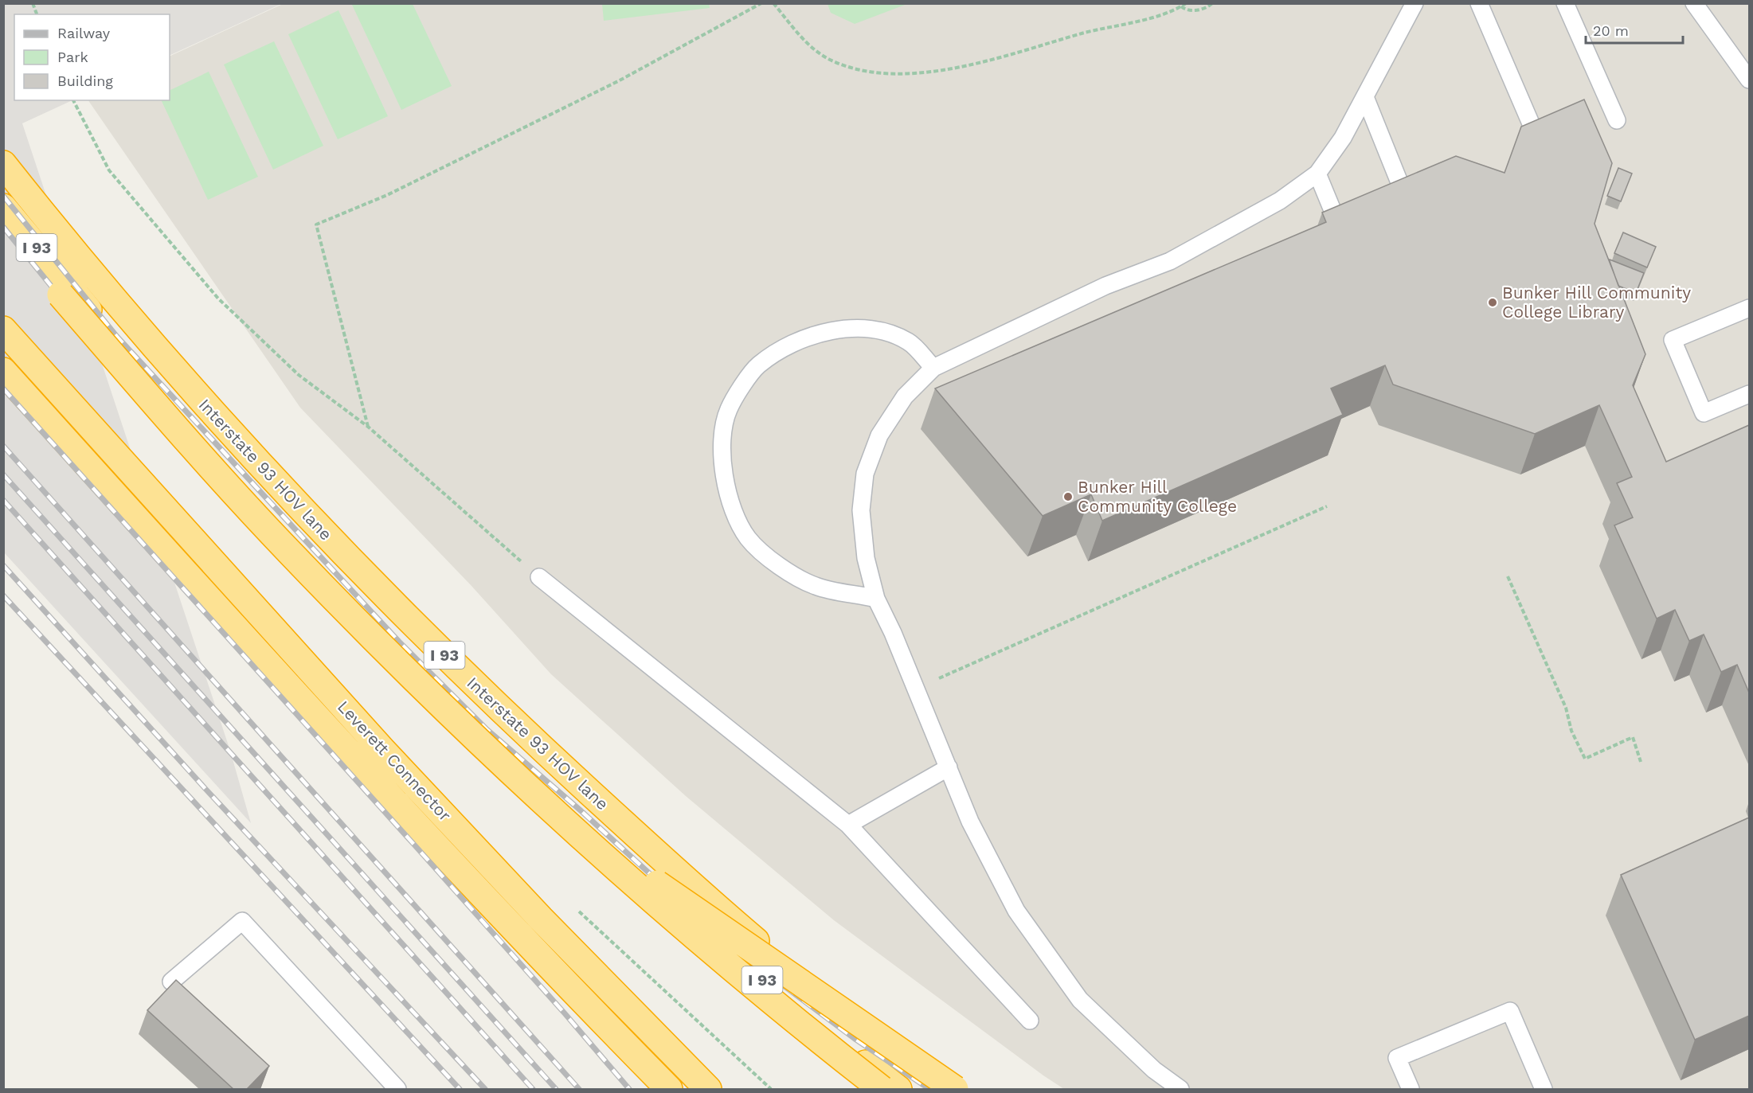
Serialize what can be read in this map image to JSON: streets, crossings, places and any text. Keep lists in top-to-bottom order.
{
  "streets": {
    "highway": ["I 93", "Interstate 93 HOV lane", "Leverett Connector"]
  },
  "places": ["Bunker Hill Community College Library", "Bunker Hill Community College"],
  "legend": ["Railway", "Park", "Building"],
  "scale_bar": "20 m"
}
